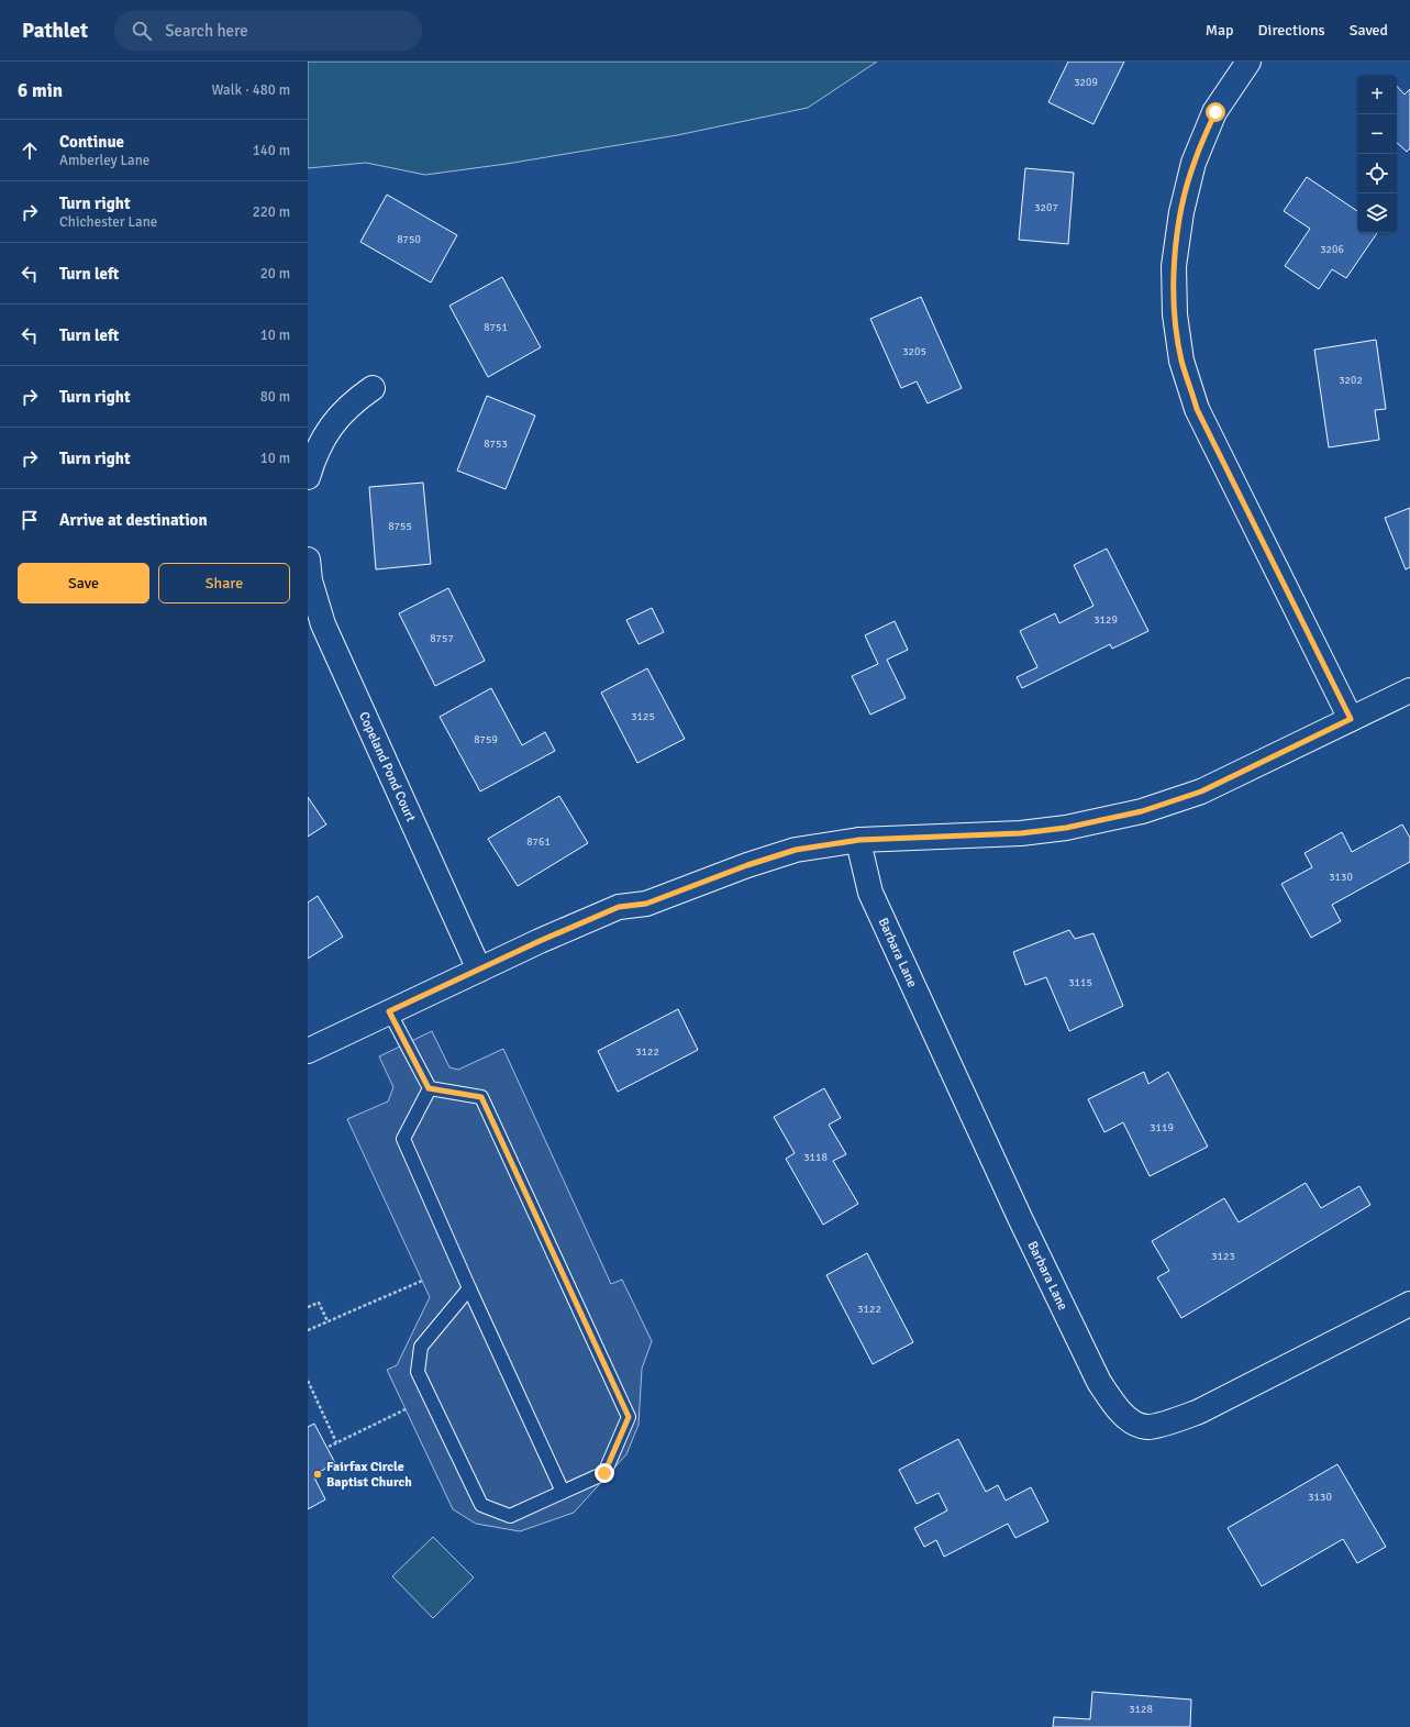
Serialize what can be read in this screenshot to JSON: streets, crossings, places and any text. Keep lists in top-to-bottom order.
{
  "streets": {
    "street": ["Copeland Pond Court", "Barbara Lane"]
  },
  "places": ["Fairfax Circle Baptist Church"],
  "house_numbers": [
    "3209",
    "3207",
    "8750",
    "3206",
    "8751",
    "3205",
    "3202",
    "8753",
    "8755",
    "3129",
    "8757",
    "3125",
    "8759",
    "8761",
    "3130",
    "3115",
    "3122",
    "3119",
    "3118",
    "3123",
    "3122",
    "3130",
    "3128"
  ],
  "page": {
    "header": "Pathlet",
    "search": "Search here",
    "nav": ["Map", "Directions", "Saved"],
    "heading": ["6 min", "Walk · 480 m"],
    "map_buttons": ["+", "−"],
    "list": [
      ["Continue", "Amberley Lane", "140 m"],
      ["Turn right", "Chichester Lane", "220 m"],
      ["Turn left", "20 m"],
      ["Turn left", "10 m"],
      ["Turn right", "80 m"],
      ["Turn right", "10 m"],
      "Arrive at destination"
    ],
    "buttons": ["Save", "Share"]
  }
}
